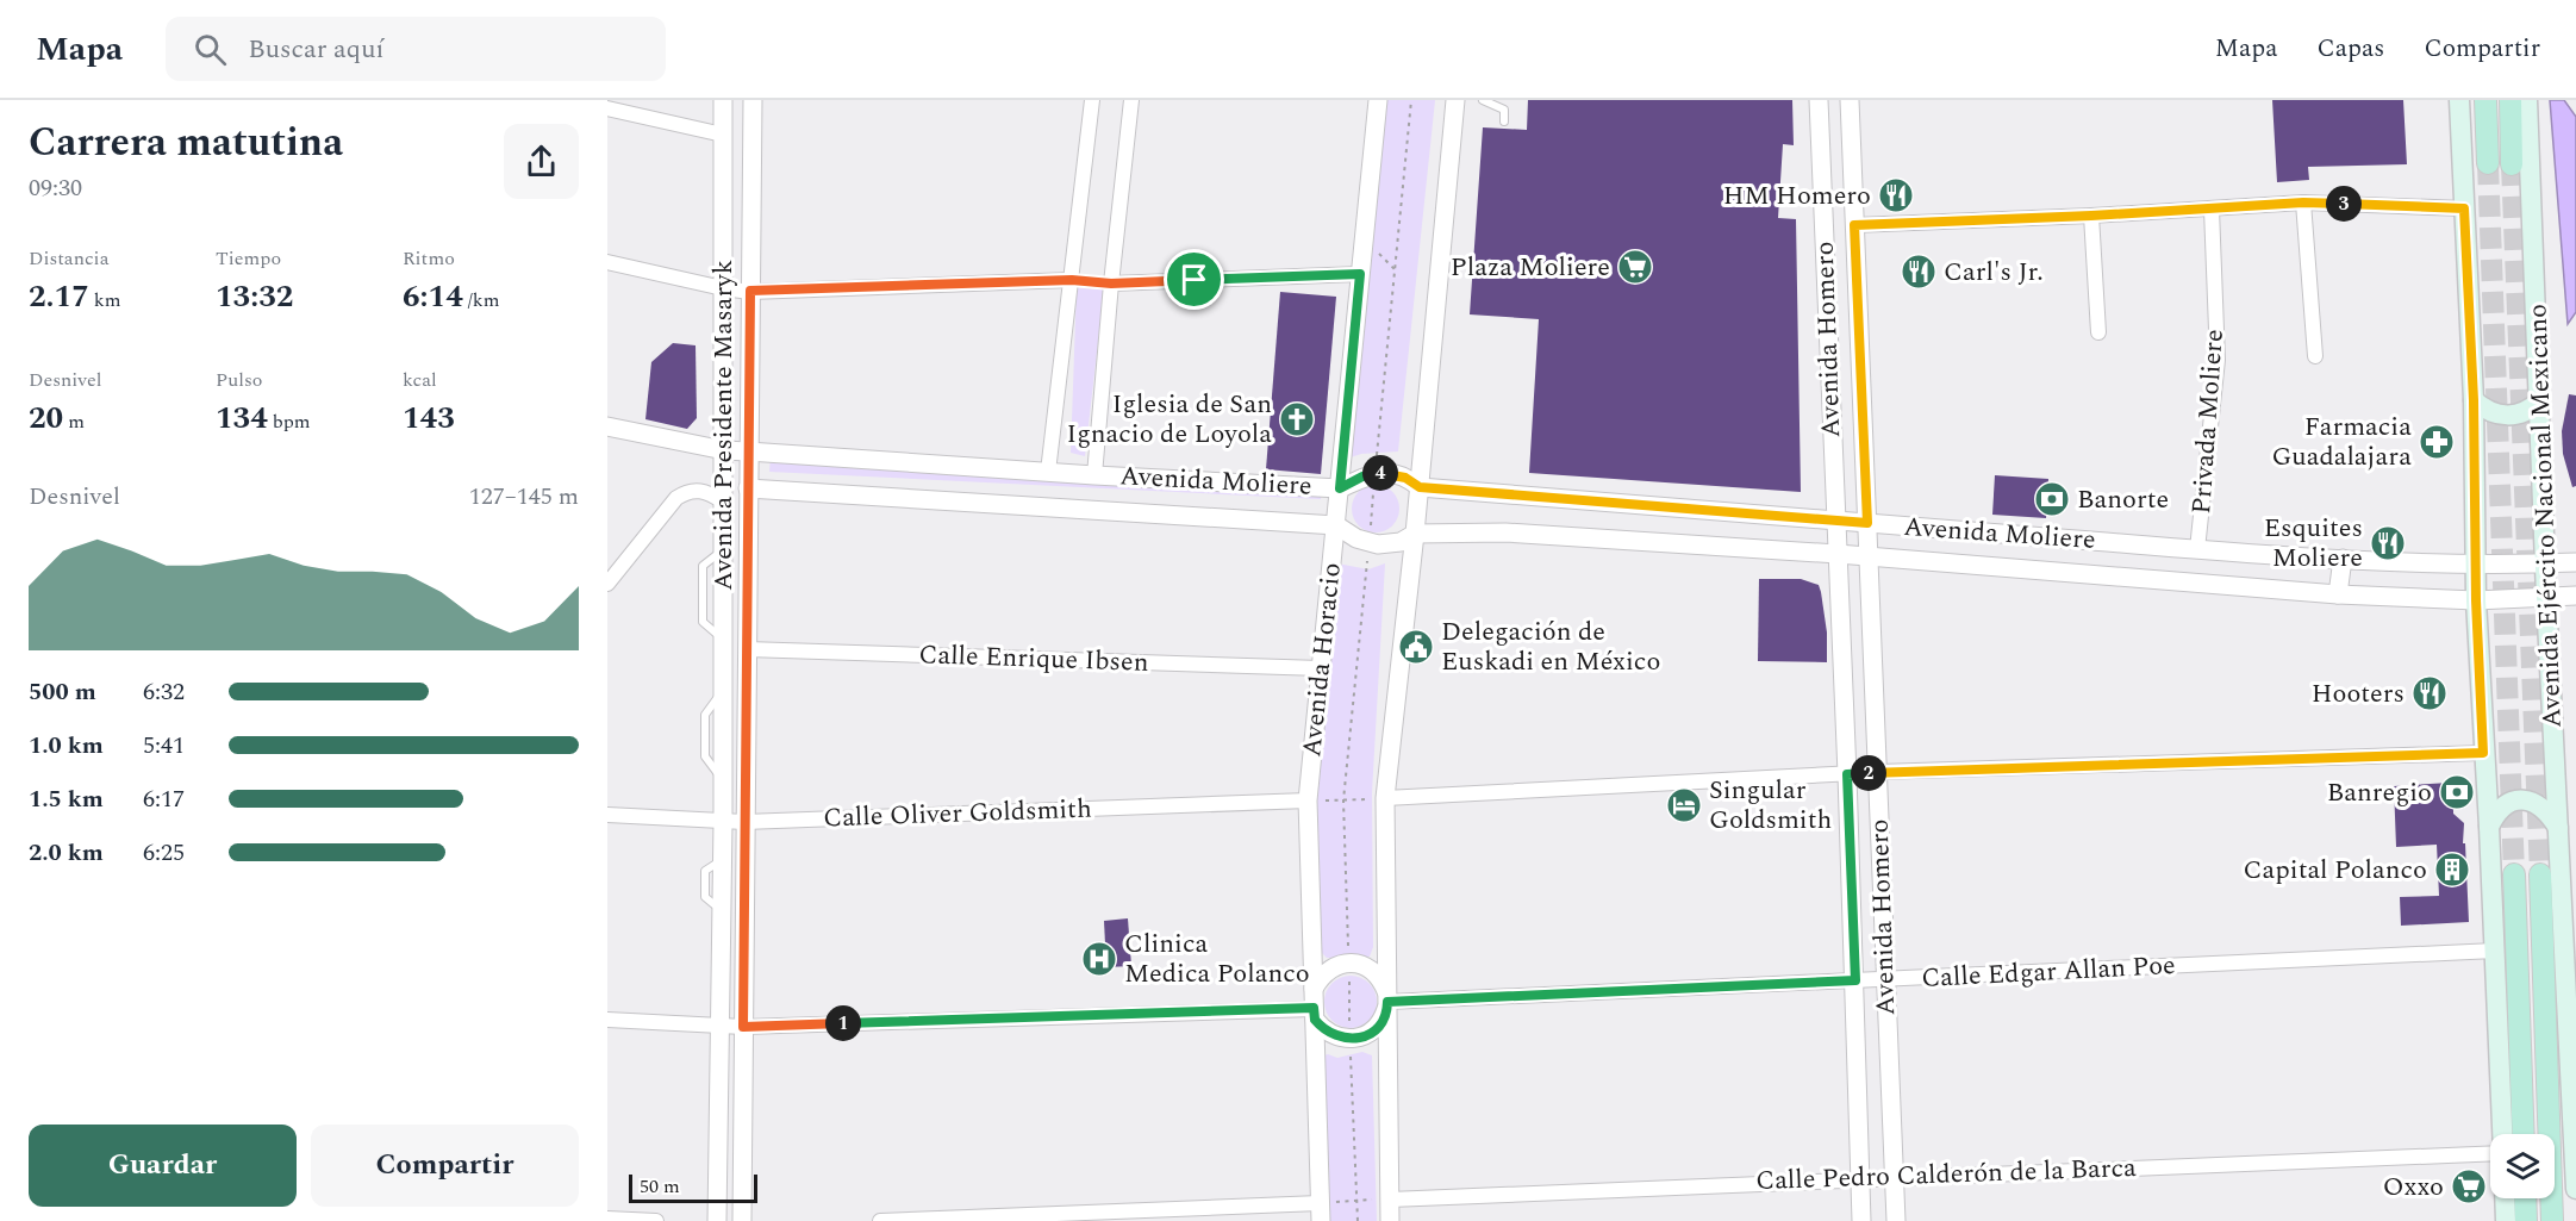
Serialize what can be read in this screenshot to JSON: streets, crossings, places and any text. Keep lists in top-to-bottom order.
{
  "streets": {
    "main road": ["Avenida Ejército Nacional Mexicano"],
    "street": [
      "Avenida Homero",
      "Privada Moliere",
      "Avenida Presidente Masaryk",
      "Avenida Moliere",
      "Calle Enrique Ibsen",
      "Avenida Horacio",
      "Calle Oliver Goldsmith",
      "Calle Edgar Allan Poe",
      "Calle Pedro Calderón de la Barca"
    ]
  },
  "crossings": [
    ["Avenida Homero", "Avenida Moliere"],
    ["Avenida Homero", "Calle Edgar Allan Poe"],
    ["Avenida Homero", "Calle Pedro Calderón de la Barca"],
    ["Privada Moliere", "Avenida Moliere"],
    ["Avenida Presidente Masaryk", "Avenida Moliere"],
    ["Avenida Presidente Masaryk", "Calle Enrique Ibsen"],
    ["Avenida Presidente Masaryk", "Calle Oliver Goldsmith"],
    ["Avenida Moliere", "Avenida Ejército Nacional Mexicano"],
    ["Avenida Moliere", "Avenida Horacio"],
    ["Calle Enrique Ibsen", "Avenida Horacio"],
    ["Avenida Horacio", "Calle Oliver Goldsmith"]
  ],
  "places": {
    "restaurant": [
      "HM Homero",
      "Carl's Jr.",
      "Esquites Moliere",
      "Hooters"
    ],
    "supermarket": ["Plaza Moliere", "Oxxo"],
    "church": ["Iglesia de San Ignacio de Loyola"],
    "pharmacy": ["Farmacia Guadalajara"],
    "bank": ["Banorte", "Banregio"],
    "public building": ["Delegación de Euskadi en México"],
    "hotel": ["Singular Goldsmith"],
    "building": ["Capital Polanco"],
    "hospital": ["Clinica Medica Polanco"]
  },
  "scale_bar": "50 m",
  "page": {
    "header": "Mapa",
    "search": "Buscar aquí",
    "nav": ["Mapa", "Capas", "Compartir"],
    "heading": ["Carrera matutina", "09:30"],
    "pins": [
      "3",
      "4",
      "2",
      "1"
    ],
    "stats": [
      ["Distancia", "2.17 km"],
      ["Tiempo", "13:32"],
      ["Ritmo", "6:14 /km"],
      ["Desnivel", "20 m"],
      ["Pulso", "134 bpm"],
      ["kcal", "143"]
    ],
    "chart": ["Desnivel", "127–145 m"],
    "list": [
      {
        "name": "500 m",
        "note": "6:32"
      },
      {
        "name": "1.0 km",
        "note": "5:41"
      },
      {
        "name": "1.5 km",
        "note": "6:17"
      },
      {
        "name": "2.0 km",
        "note": "6:25"
      }
    ],
    "buttons": ["Guardar", "Compartir"],
    "scale": "50 m"
  }
}
